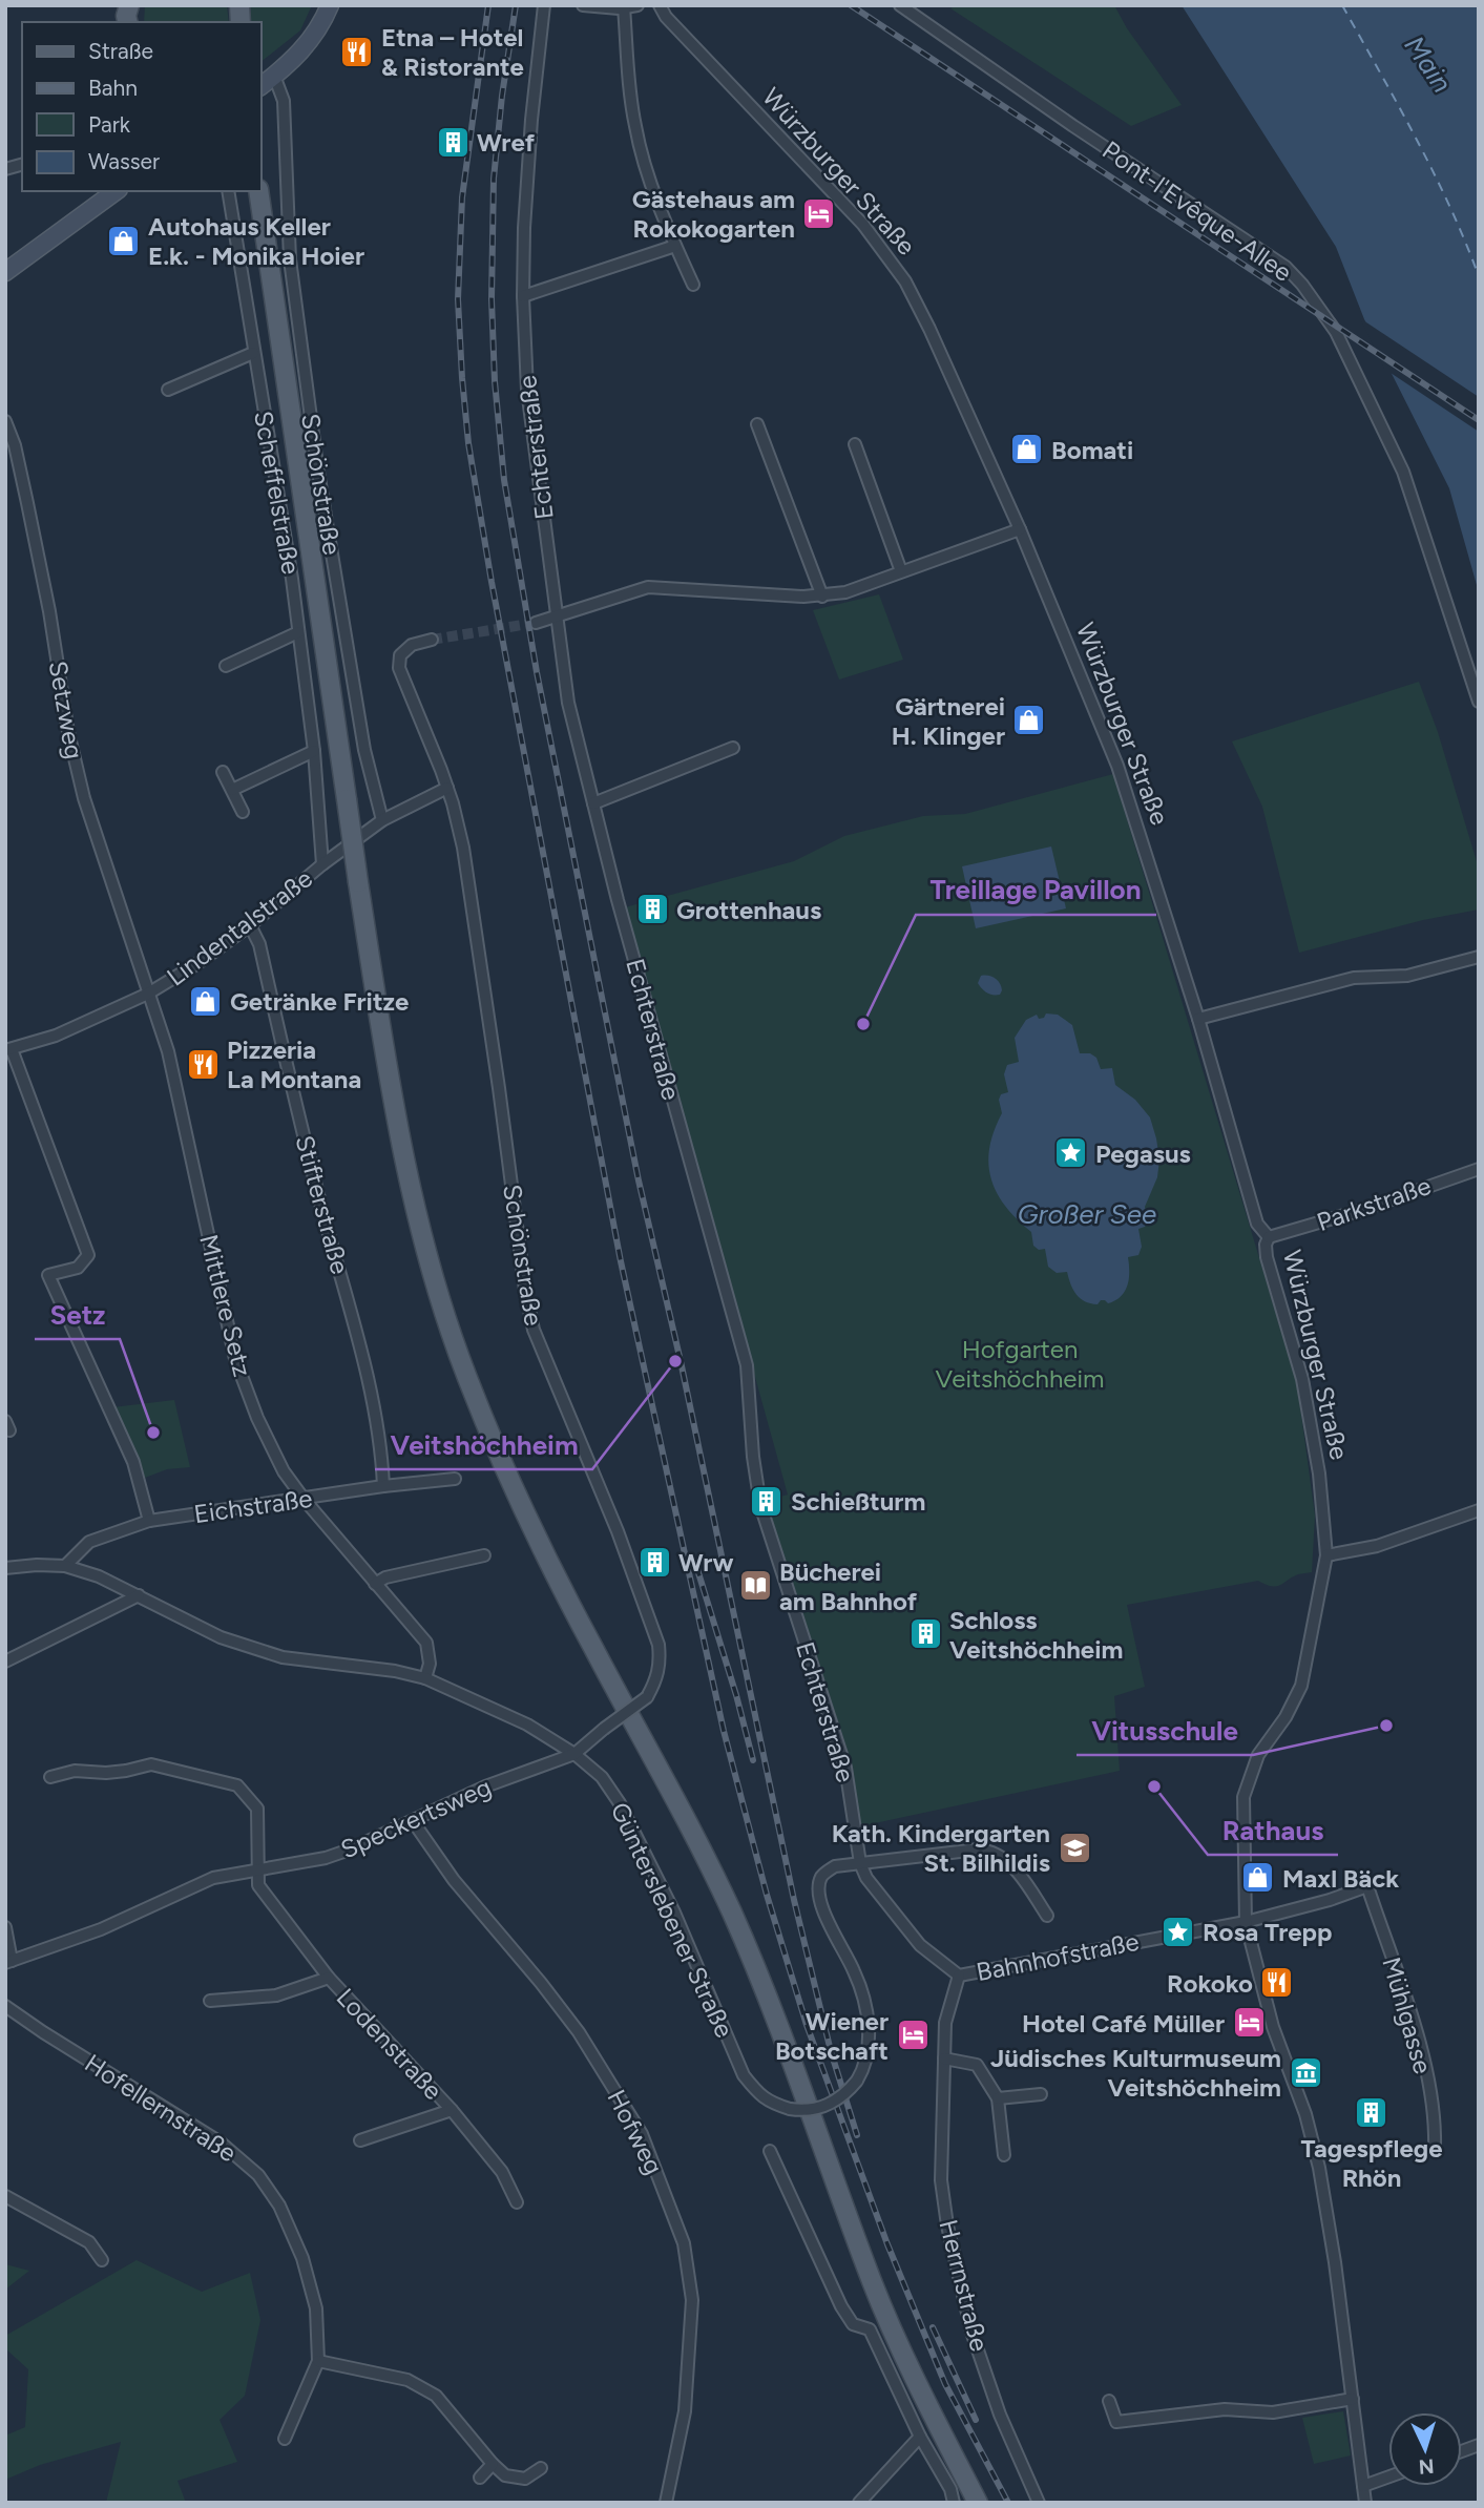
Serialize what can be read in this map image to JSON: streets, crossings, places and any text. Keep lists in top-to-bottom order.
{
  "streets": {
    "street": [
      "Würzburger Straße",
      "Pont-l'Evêque-Allee",
      "Echterstraße",
      "Schönstraße",
      "Scheffelstraße",
      "Setzweg",
      "Lindentalstraße",
      "Parkstraße",
      "Stifterstraße",
      "Mittlere Setz",
      "Eichstraße",
      "Speckertsweg",
      "Günterslebener Straße",
      "Bahnhofstraße",
      "Mühlgasse",
      "Lodenstraße",
      "Hofellernstraße",
      "Hofweg",
      "Herrnstraße"
    ]
  },
  "crossings": [
    ["Würzburger Straße", "Parkstraße"],
    ["Würzburger Straße", "Bahnhofstraße"],
    ["Echterstraße", "Günterslebener Straße"],
    ["Echterstraße", "Bahnhofstraße"],
    ["Schönstraße", "Lindentalstraße"],
    ["Schönstraße", "Speckertsweg"],
    ["Schönstraße", "Günterslebener Straße"],
    ["Scheffelstraße", "Lindentalstraße"],
    ["Setzweg", "Lindentalstraße"],
    ["Setzweg", "Mittlere Setz"],
    ["Lindentalstraße", "Stifterstraße"],
    ["Lindentalstraße", "Mittlere Setz"],
    ["Stifterstraße", "Eichstraße"],
    ["Mittlere Setz", "Eichstraße"],
    ["Mittlere Setz", "Günterslebener Straße"],
    ["Eichstraße", "Günterslebener Straße"],
    ["Speckertsweg", "Günterslebener Straße"],
    ["Speckertsweg", "Lodenstraße"],
    ["Speckertsweg", "Hofweg"],
    ["Günterslebener Straße", "Bahnhofstraße"],
    ["Bahnhofstraße", "Mühlgasse"],
    ["Bahnhofstraße", "Herrnstraße"]
  ],
  "water": ["Main", "Großer See"],
  "parks": ["Hofgarten Veitshöchheim"],
  "places": {
    "restaurant": ["Etna – Hotel & Ristorante", "Pizzeria La Montana", "Rokoko"],
    "building": [
      "Wref",
      "Grottenhaus",
      "Schießturm",
      "Wrw",
      "Schloss Veitshöchheim",
      "Tagespflege Rhön"
    ],
    "hotel": ["Gästehaus am Rokokogarten", "Hotel Café Müller", "Wiener Botschaft"],
    "shop": [
      "Autohaus Keller E.k. - Monika Hoier",
      "Bomati",
      "Gärtnerei H. Klinger",
      "Getränke Fritze",
      "Maxl Bäck"
    ],
    "other": [
      "Treillage Pavillon",
      "Veitshöchheim",
      "Setz",
      "Vitusschule",
      "Rathaus"
    ],
    "place": ["Pegasus", "Rosa Trepp"],
    "library": ["Bücherei am Bahnhof"],
    "school or university": ["Kath. Kindergarten St. Bilhildis"],
    "museum": ["Jüdisches Kulturmuseum Veitshöchheim"]
  },
  "legend": [
    "Straße",
    "Bahn",
    "Park",
    "Wasser"
  ],
  "north": "bottom"
}
